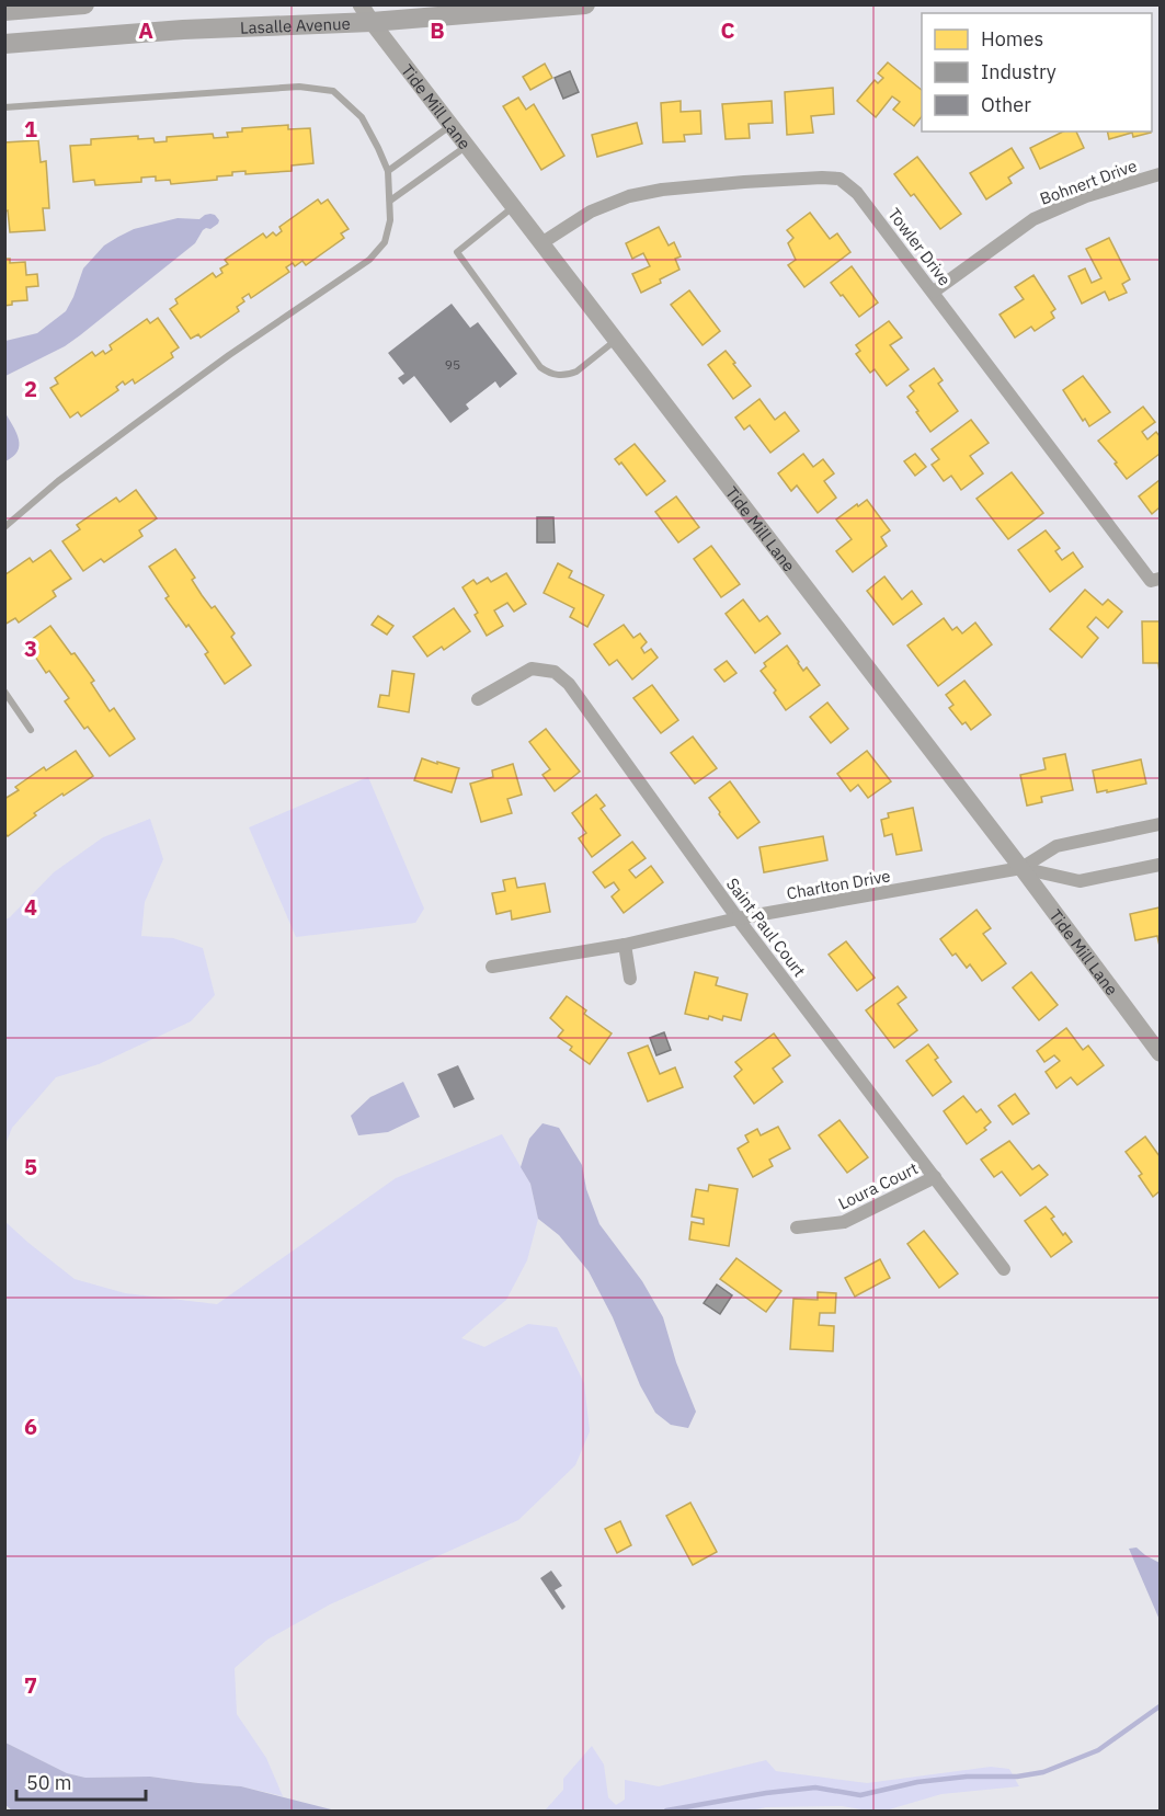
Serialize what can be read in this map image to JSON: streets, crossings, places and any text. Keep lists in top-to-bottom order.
{
  "streets": {
    "main road": ["Lasalle Avenue"],
    "street": [
      "Tide Mill Lane",
      "Bohnert Drive",
      "Towler Drive",
      "Charlton Drive",
      "Saint Paul Court",
      "Loura Court"
    ]
  },
  "crossings": [
    ["Lasalle Avenue", "Tide Mill Lane"],
    ["Tide Mill Lane", "Towler Drive"],
    ["Tide Mill Lane", "Charlton Drive"],
    ["Bohnert Drive", "Towler Drive"],
    ["Charlton Drive", "Saint Paul Court"],
    ["Saint Paul Court", "Loura Court"]
  ],
  "house_numbers": ["95"],
  "legend": ["Homes", "Industry", "Other"],
  "scale_bar": "50 m",
  "grid": {
    "columns": ["A", "B", "C"],
    "rows": [
      "1",
      "2",
      "3",
      "4",
      "5",
      "6",
      "7"
    ]
  }
}
